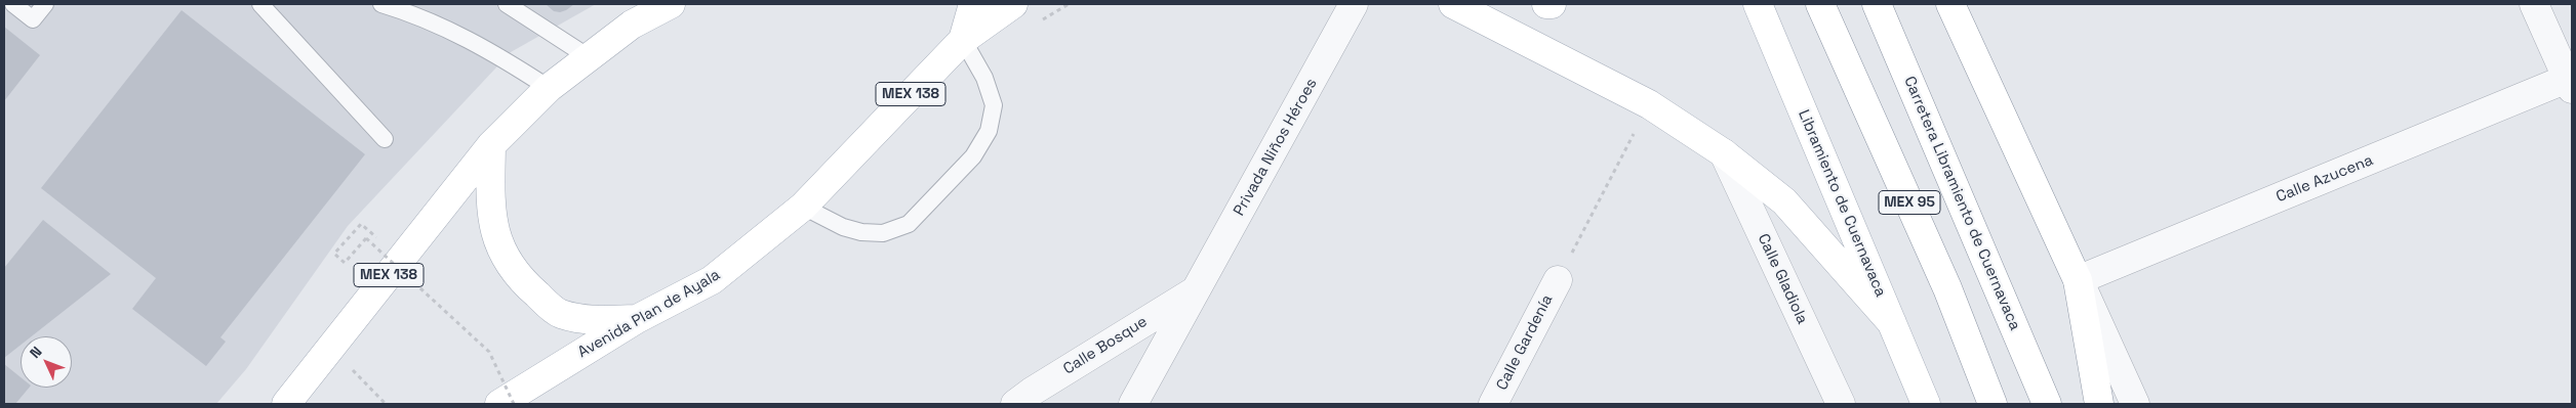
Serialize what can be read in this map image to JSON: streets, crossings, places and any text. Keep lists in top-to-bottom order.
{
  "streets": {
    "main road": [
      "MEX 138",
      "MEX 95",
      "Libramiento de Cuernavaca",
      "Carretera Libramiento de Cuernavaca",
      "Avenida Plan de Ayala"
    ],
    "street": [
      "Privada Niños Héroes",
      "Calle Azucena",
      "Calle Gladiola",
      "Calle Gardenía",
      "Calle Bosque"
    ]
  },
  "crossings": [
    ["Privada Niños Héroes", "Calle Bosque"]
  ],
  "north": "top left"
}
